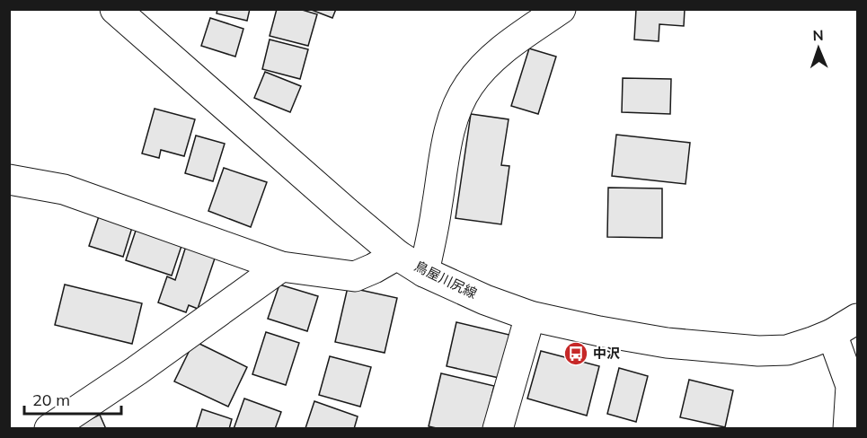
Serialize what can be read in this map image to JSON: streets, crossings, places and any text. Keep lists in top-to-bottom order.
{
  "streets": {
    "street": ["鳥屋川尻線"]
  },
  "places": {
    "bus stop": ["中沢"]
  },
  "scale_bar": "20 m",
  "north": "top"
}
